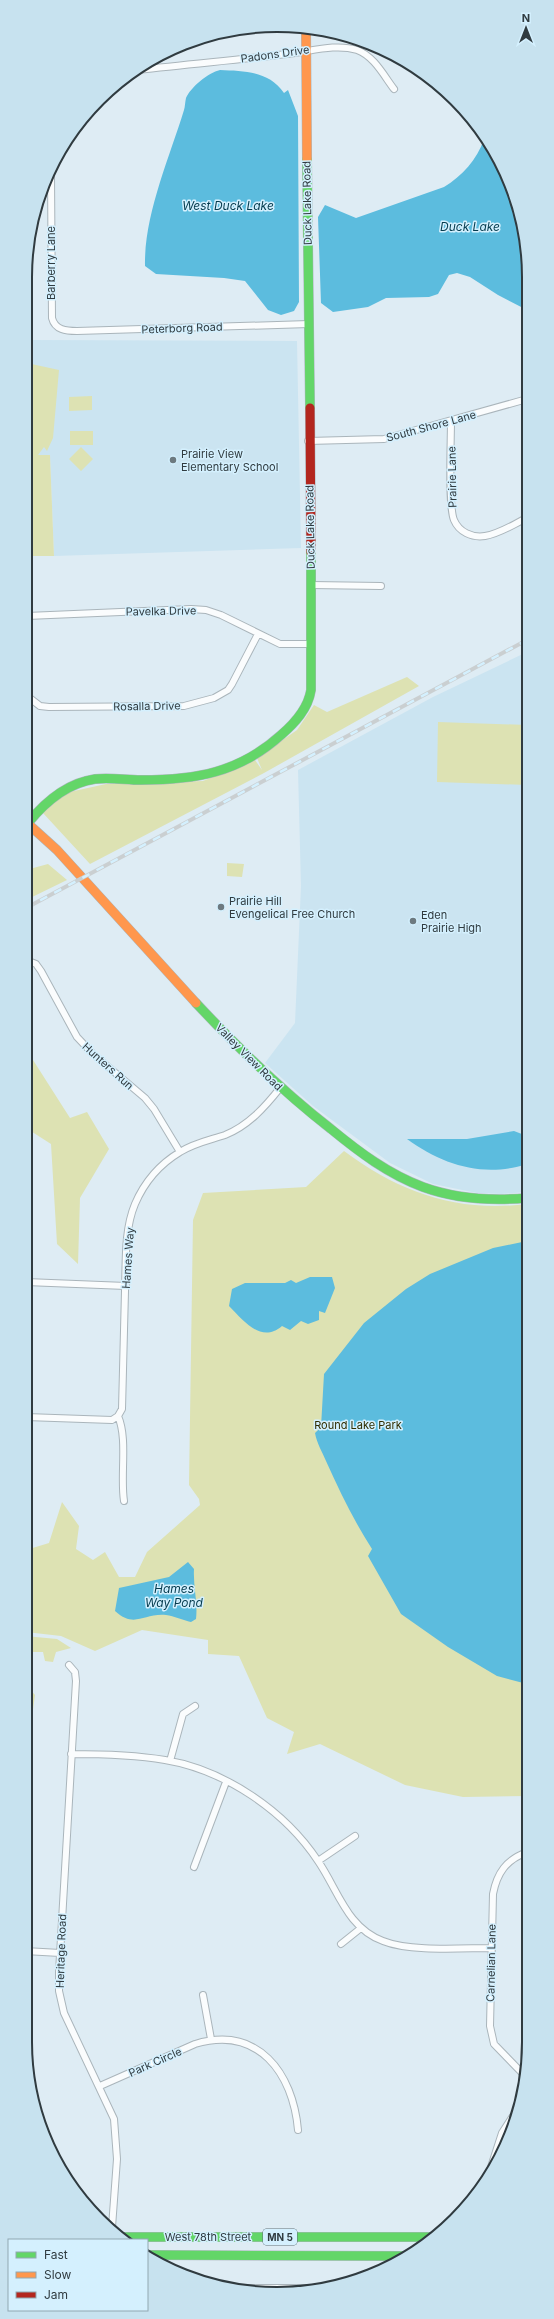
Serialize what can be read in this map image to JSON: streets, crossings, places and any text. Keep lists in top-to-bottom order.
{
  "streets": {
    "street": [
      "Padons Drive",
      "Duck Lake Road",
      "Barberry Lane",
      "Peterborg Road",
      "South Shore Lane",
      "Prairie Lane",
      "Pavelka Drive",
      "Rosalla Drive",
      "Valley View Road",
      "Hunters Run",
      "Hames Way",
      "Heritage Road",
      "Carnelian Lane",
      "Park Circle",
      "West 78th Street",
      "MN 5"
    ]
  },
  "crossings": [
    ["Padons Drive", "Duck Lake Road"],
    ["Duck Lake Road", "Peterborg Road"],
    ["Duck Lake Road", "South Shore Lane"],
    ["Duck Lake Road", "Pavelka Drive"],
    ["Barberry Lane", "Peterborg Road"],
    ["South Shore Lane", "Prairie Lane"],
    ["Pavelka Drive", "Rosalla Drive"],
    ["Valley View Road", "Hames Way"],
    ["Hunters Run", "Hames Way"],
    ["Heritage Road", "Park Circle"]
  ],
  "water": ["West Duck Lake", "Duck Lake", "Hames Way Pond"],
  "parks": ["Round Lake Park"],
  "places": ["Prairie View Elementary School", "Prairie Hill Evengelical Free Church", "Eden Prairie High"],
  "legend": ["Fast", "Slow", "Jam"],
  "north": "top"
}
